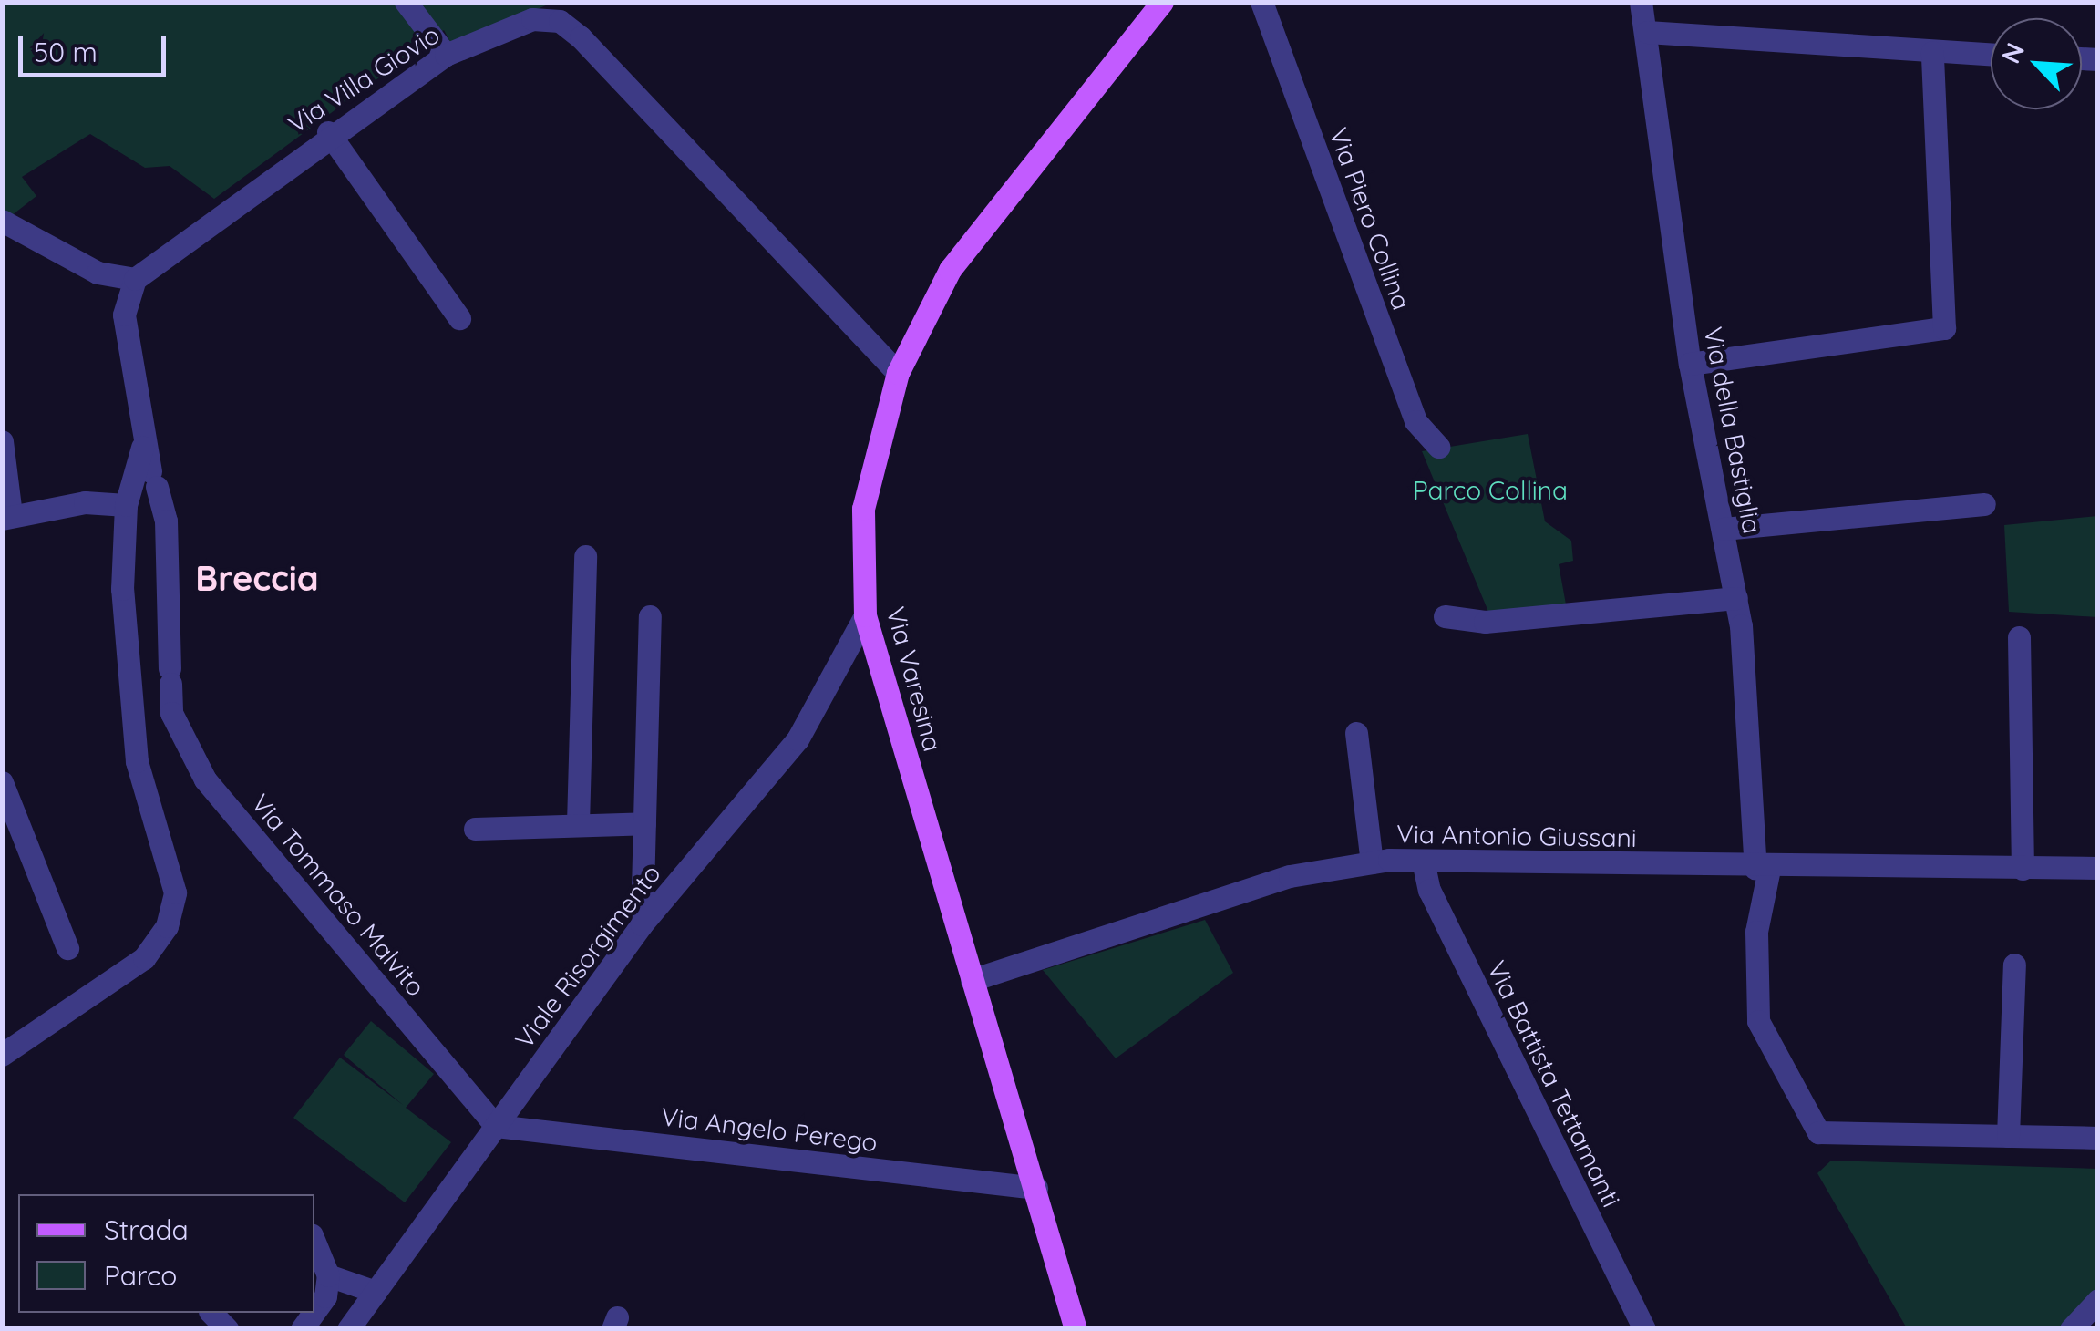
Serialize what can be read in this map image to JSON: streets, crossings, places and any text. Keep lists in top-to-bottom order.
{
  "streets": {
    "main road": ["Via Varesina"],
    "street": [
      "Via Villa Giovio",
      "Via Piero Collina",
      "Via della Bastiglia",
      "Via Antonio Giussani",
      "Via Tommaso Malvito",
      "Viale Risorgimento",
      "Via Battista Tettamanti",
      "Via Angelo Perego"
    ]
  },
  "crossings": [
    ["Via Villa Giovio", "Via Varesina"],
    ["Via della Bastiglia", "Via Antonio Giussani"],
    ["Via Varesina", "Via Antonio Giussani"],
    ["Via Varesina", "Viale Risorgimento"],
    ["Via Varesina", "Via Angelo Perego"],
    ["Via Antonio Giussani", "Via Battista Tettamanti"],
    ["Via Tommaso Malvito", "Viale Risorgimento"],
    ["Via Tommaso Malvito", "Via Angelo Perego"],
    ["Viale Risorgimento", "Via Angelo Perego"]
  ],
  "districts": ["Breccia"],
  "parks": ["Parco Collina"],
  "legend": ["Strada", "Parco"],
  "scale_bar": "50 m",
  "north": "top left"
}
